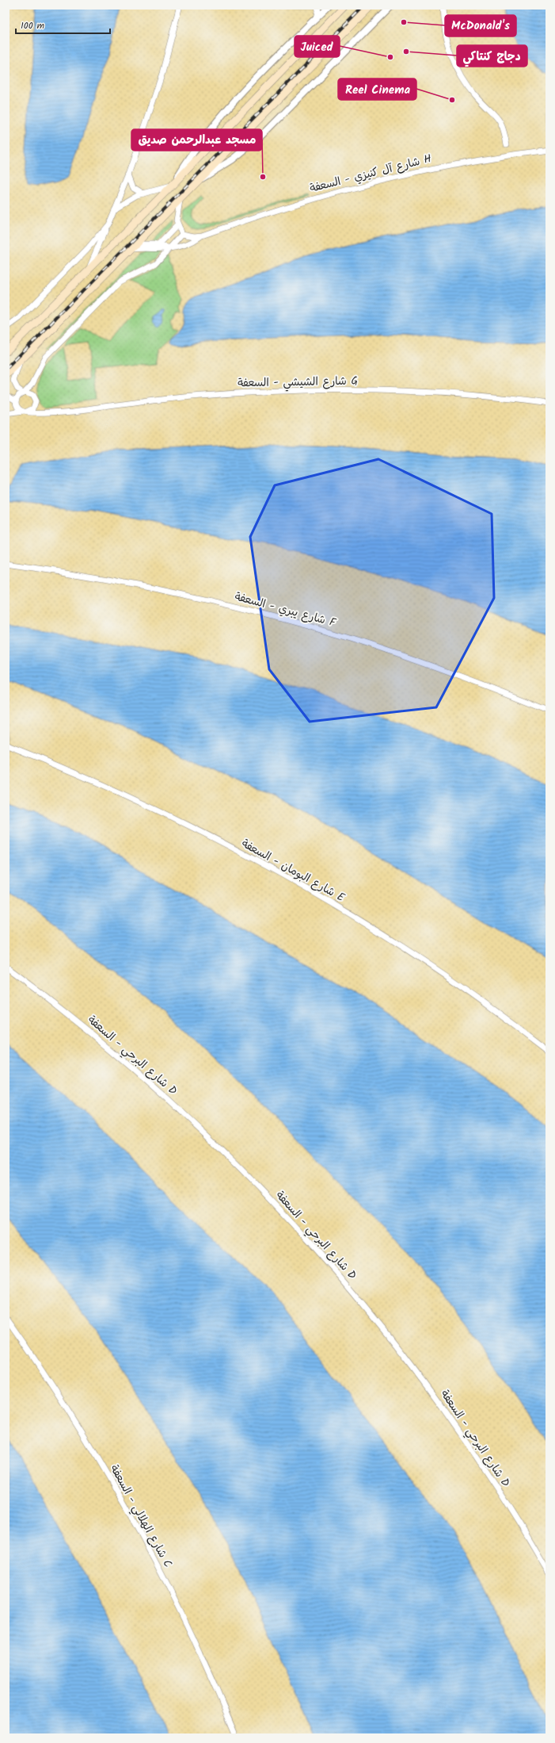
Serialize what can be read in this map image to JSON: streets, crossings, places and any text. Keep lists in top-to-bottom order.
{
  "streets": {
    "street": [
      "شارع آل كنيزي - السعفة H",
      "شارع الشيشي - السعفة G",
      "شارع يبري - السعفة F",
      "شارع البومان - السعفة E",
      "شارع البرحي - السعفة D",
      "شارع الهلالي - السعفة C"
    ]
  },
  "places": [
    "McDonald's",
    "دجاج كنتاكي",
    "Juiced",
    "Reel Cinema",
    "مسجد عبدالرحمن صديق"
  ],
  "scale_bar": "100 m"
}
